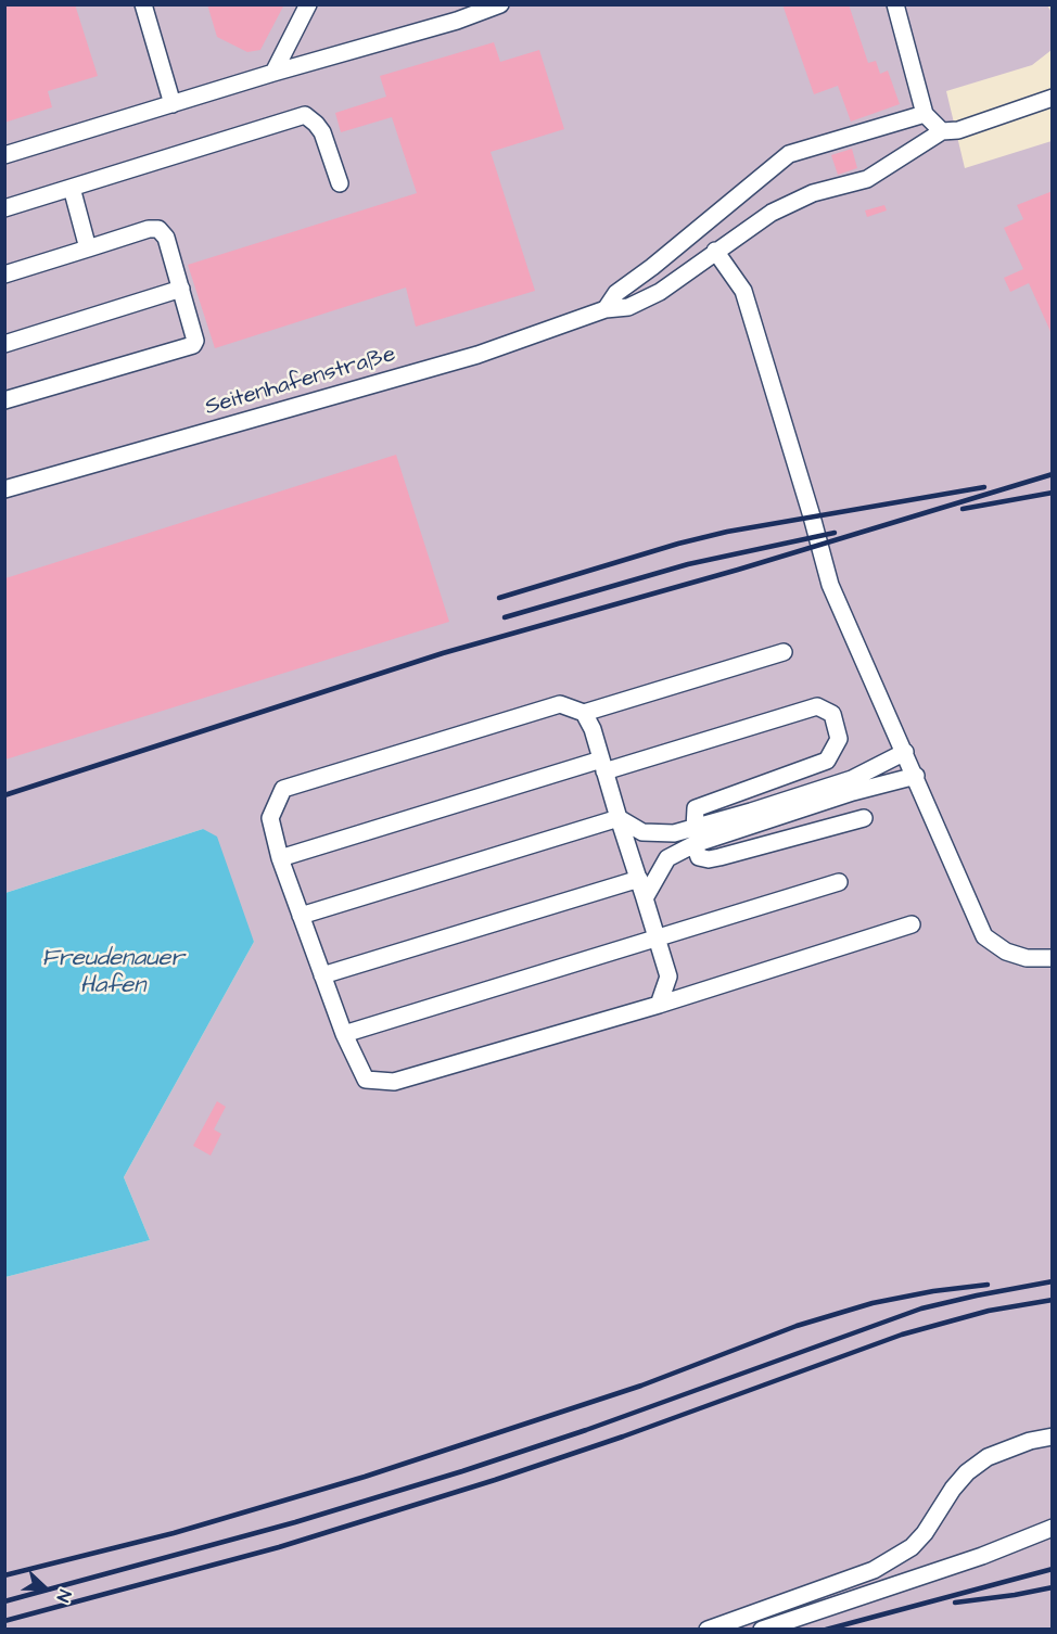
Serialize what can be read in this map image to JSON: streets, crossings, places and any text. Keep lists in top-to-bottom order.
{
  "streets": {
    "lane": ["Seitenhafenstraße"]
  },
  "water": ["Freudenauer Hafen"],
  "north": "right"
}
